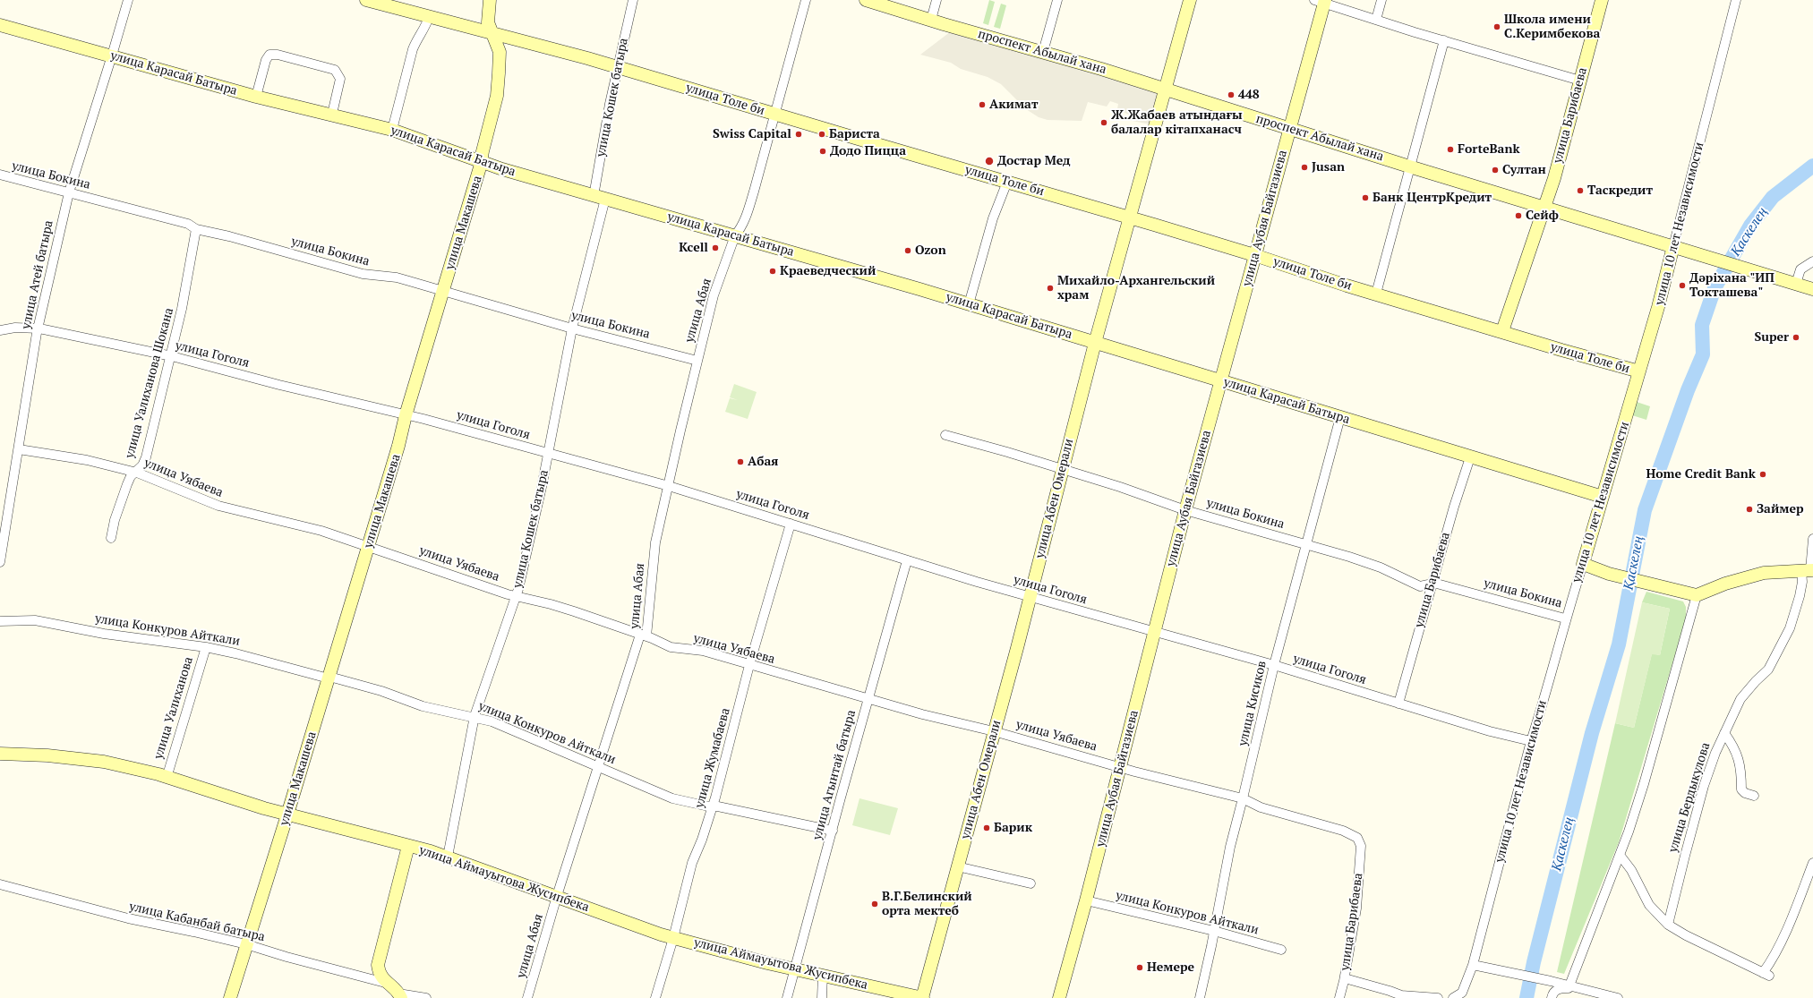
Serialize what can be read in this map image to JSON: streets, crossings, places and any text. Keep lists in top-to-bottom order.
{
  "streets": {
    "main road": [
      "проспект Абылай хана",
      "улица Карасай Батыра",
      "улица Толе би",
      "улица Барибаева",
      "улица Аубая Байгазиева",
      "улица Макашева",
      "улица 10 лет Независимости",
      "улица Абен Омерали",
      "улица Аймауытова Жусипбека"
    ],
    "street": [
      "улица Кошек батыра",
      "улица Бокина",
      "улица Атей батыра",
      "улица Абая",
      "улица Гоголя",
      "улица Уалиханова Шокана",
      "улица Уябаева",
      "улица Конкуров Айткали",
      "улица Кисиков",
      "улица Уалиханова",
      "улица Жумабаева",
      "улица Агынтай батыра",
      "улица Бердыкулова",
      "улица Кабанбай батыра"
    ]
  },
  "crossings": [
    ["проспект Абылай хана", "улица Барибаева"],
    ["проспект Абылай хана", "улица Аубая Байгазиева"],
    ["проспект Абылай хана", "улица 10 лет Независимости"],
    ["проспект Абылай хана", "улица Абен Омерали"],
    ["улица Карасай Батыра", "улица Кошек батыра"],
    ["улица Карасай Батыра", "улица Барибаева"],
    ["улица Карасай Батыра", "улица Аубая Байгазиева"],
    ["улица Карасай Батыра", "улица Макашева"],
    ["улица Карасай Батыра", "улица 10 лет Независимости"],
    ["улица Карасай Батыра", "улица Атей батыра"],
    ["улица Карасай Батыра", "улица Абая"],
    ["улица Карасай Батыра", "улица Абен Омерали"],
    ["улица Карасай Батыра", "улица Кисиков"],
    ["улица Кошек батыра", "улица Толе би"],
    ["улица Кошек батыра", "улица Бокина"],
    ["улица Кошек батыра", "улица Гоголя"],
    ["улица Кошек батыра", "улица Уябаева"],
    ["улица Кошек батыра", "улица Конкуров Айткали"],
    ["улица Кошек батыра", "улица Аймауытова Жусипбека"],
    ["улица Толе би", "улица Барибаева"],
    ["улица Толе би", "улица Аубая Байгазиева"],
    ["улица Толе би", "улица Макашева"],
    ["улица Толе би", "улица 10 лет Независимости"],
    ["улица Толе би", "улица Абая"],
    ["улица Толе би", "улица Абен Омерали"],
    ["улица Барибаева", "улица Бокина"],
    ["улица Барибаева", "улица Гоголя"],
    ["улица Барибаева", "улица Уябаева"],
    ["улица Бокина", "улица Аубая Байгазиева"],
    ["улица Бокина", "улица Макашева"],
    ["улица Бокина", "улица 10 лет Независимости"],
    ["улица Бокина", "улица Атей батыра"],
    ["улица Бокина", "улица Абая"],
    ["улица Бокина", "улица Уалиханова Шокана"],
    ["улица Бокина", "улица Абен Омерали"],
    ["улица Бокина", "улица Кисиков"],
    ["улица Аубая Байгазиева", "улица Гоголя"],
    ["улица Аубая Байгазиева", "улица Уябаева"],
    ["улица Аубая Байгазиева", "улица Конкуров Айткали"],
    ["улица Макашева", "улица Гоголя"],
    ["улица Макашева", "улица Уябаева"],
    ["улица Макашева", "улица Конкуров Айткали"],
    ["улица Макашева", "улица Аймауытова Жусипбека"],
    ["улица Макашева", "улица Кабанбай батыра"],
    ["улица 10 лет Независимости", "улица Гоголя"],
    ["улица Атей батыра", "улица Гоголя"],
    ["улица Атей батыра", "улица Уябаева"],
    ["улица Абая", "улица Гоголя"],
    ["улица Абая", "улица Уябаева"],
    ["улица Абая", "улица Конкуров Айткали"],
    ["улица Абая", "улица Аймауытова Жусипбека"],
    ["улица Гоголя", "улица Уалиханова Шокана"],
    ["улица Гоголя", "улица Абен Омерали"],
    ["улица Гоголя", "улица Кисиков"],
    ["улица Гоголя", "улица Жумабаева"],
    ["улица Гоголя", "улица Агынтай батыра"],
    ["улица Уалиханова Шокана", "улица Уябаева"],
    ["улица Уябаева", "улица Абен Омерали"],
    ["улица Уябаева", "улица Кисиков"],
    ["улица Уябаева", "улица Жумабаева"],
    ["улица Уябаева", "улица Агынтай батыра"],
    ["улица Абен Омерали", "улица Аймауытова Жусипбека"],
    ["улица Конкуров Айткали", "улица Кисиков"],
    ["улица Конкуров Айткали", "улица Уалиханова"],
    ["улица Конкуров Айткали", "улица Жумабаева"],
    ["улица Конкуров Айткали", "улица Агынтай батыра"],
    ["улица Уалиханова", "улица Аймауытова Жусипбека"],
    ["улица Жумабаева", "улица Аймауытова Жусипбека"],
    ["улица Агынтай батыра", "улица Аймауытова Жусипбека"]
  ],
  "water": ["Қаскелең"],
  "places": [
    "Школа имени С.Керимбекова",
    "448",
    "Акимат",
    "Ж.Жабаев атындағы балалар кітапханасч",
    "Swiss Capital",
    "Бариста",
    "ForteBank",
    "Додо Пицца",
    "Достар Мед",
    "Jusan",
    "Султан",
    "Таскредит",
    "Банк ЦентрКредит",
    "Сейф",
    "Kcell",
    "Ozon",
    "Краеведческий",
    "Дәріхана \"ИП Токташева\"",
    "Михайло-Архангельский храм",
    "Super",
    "Абая",
    "Home Credit Bank",
    "Займер",
    "Барик",
    "В.Г.Белинский орта мектеб",
    "Немере"
  ]
}
